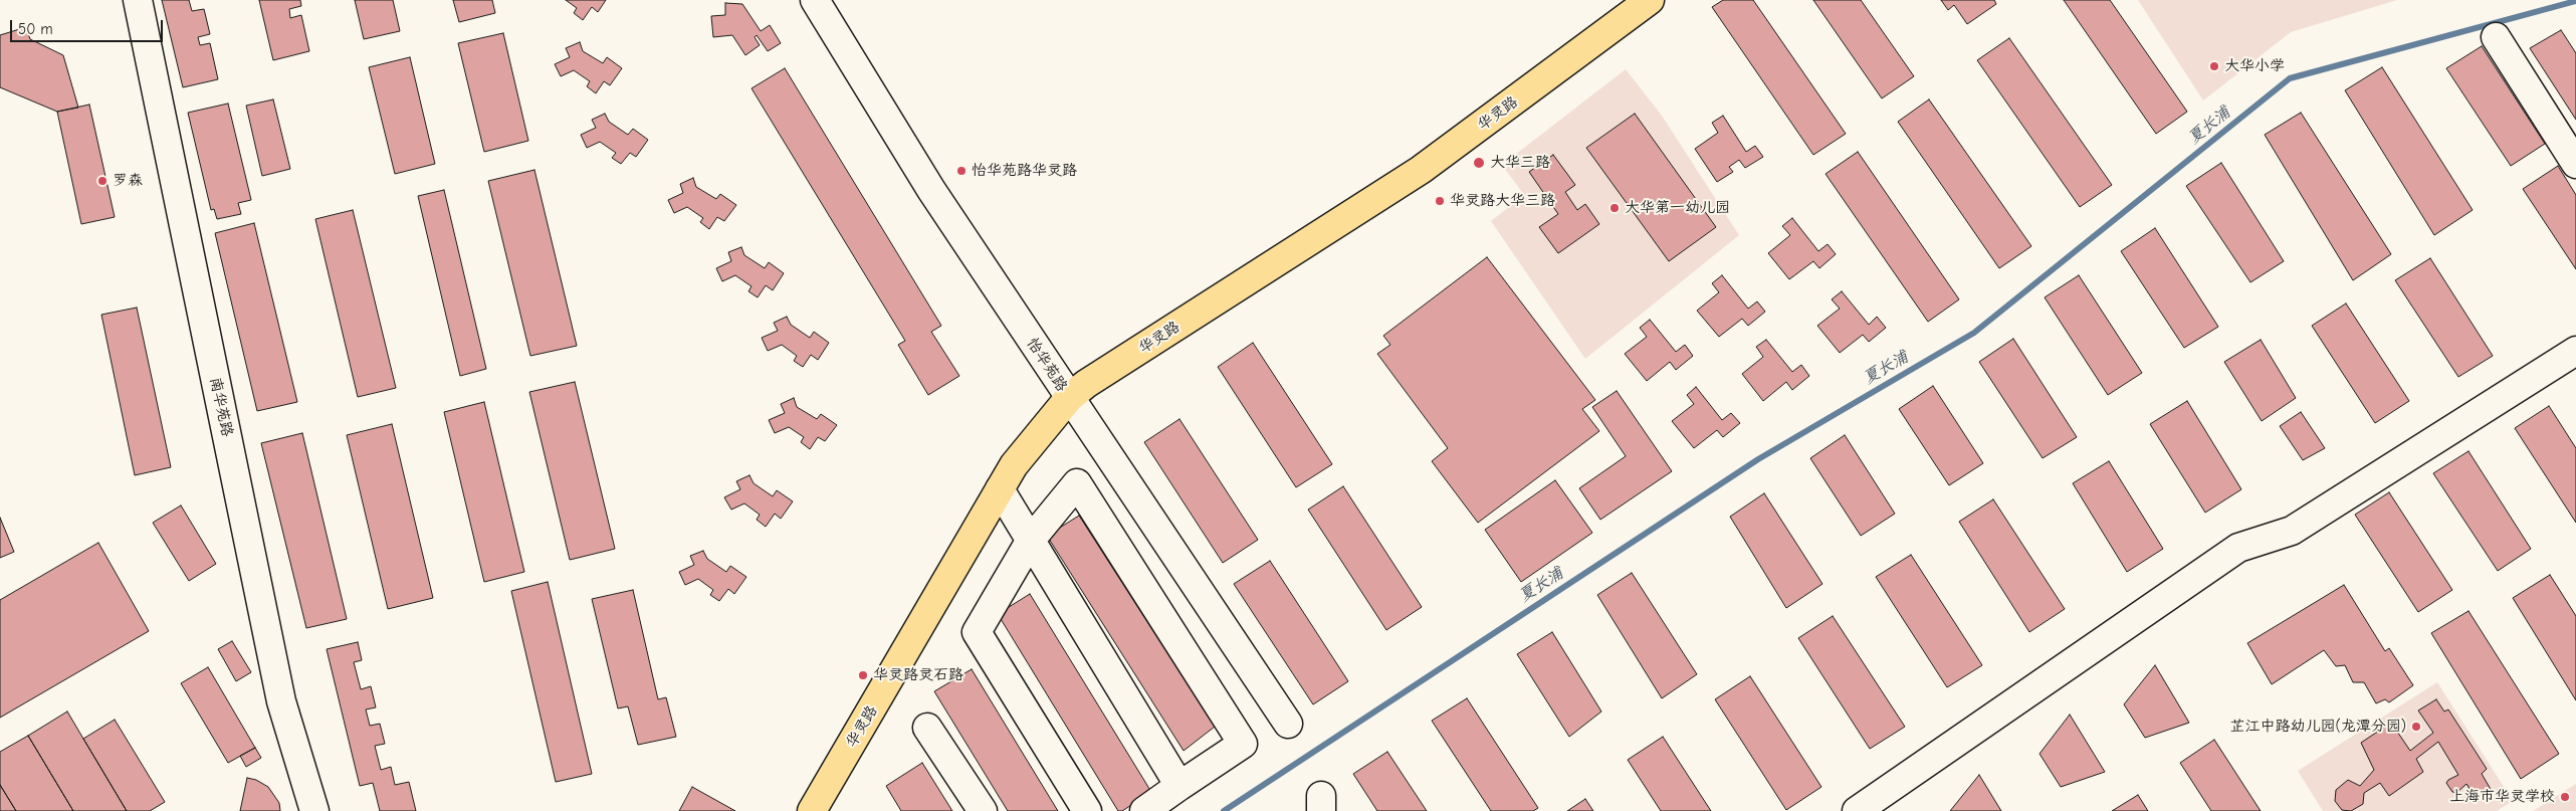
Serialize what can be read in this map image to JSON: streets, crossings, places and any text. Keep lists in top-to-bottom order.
{
  "streets": {
    "main road": ["华灵路"],
    "street": ["怡华苑路", "南华苑路"]
  },
  "crossings": [
    ["华灵路", "怡华苑路"]
  ],
  "water": ["夏长浦"],
  "places": [
    "大华小学",
    "大华三路",
    "怡华苑路华灵路",
    "罗森",
    "华灵路大华三路",
    "大华第一幼儿园",
    "华灵路灵石路",
    "芷江中路幼儿园(龙潭分园)",
    "上海市华灵学校"
  ],
  "scale_bar": "50 m"
}
